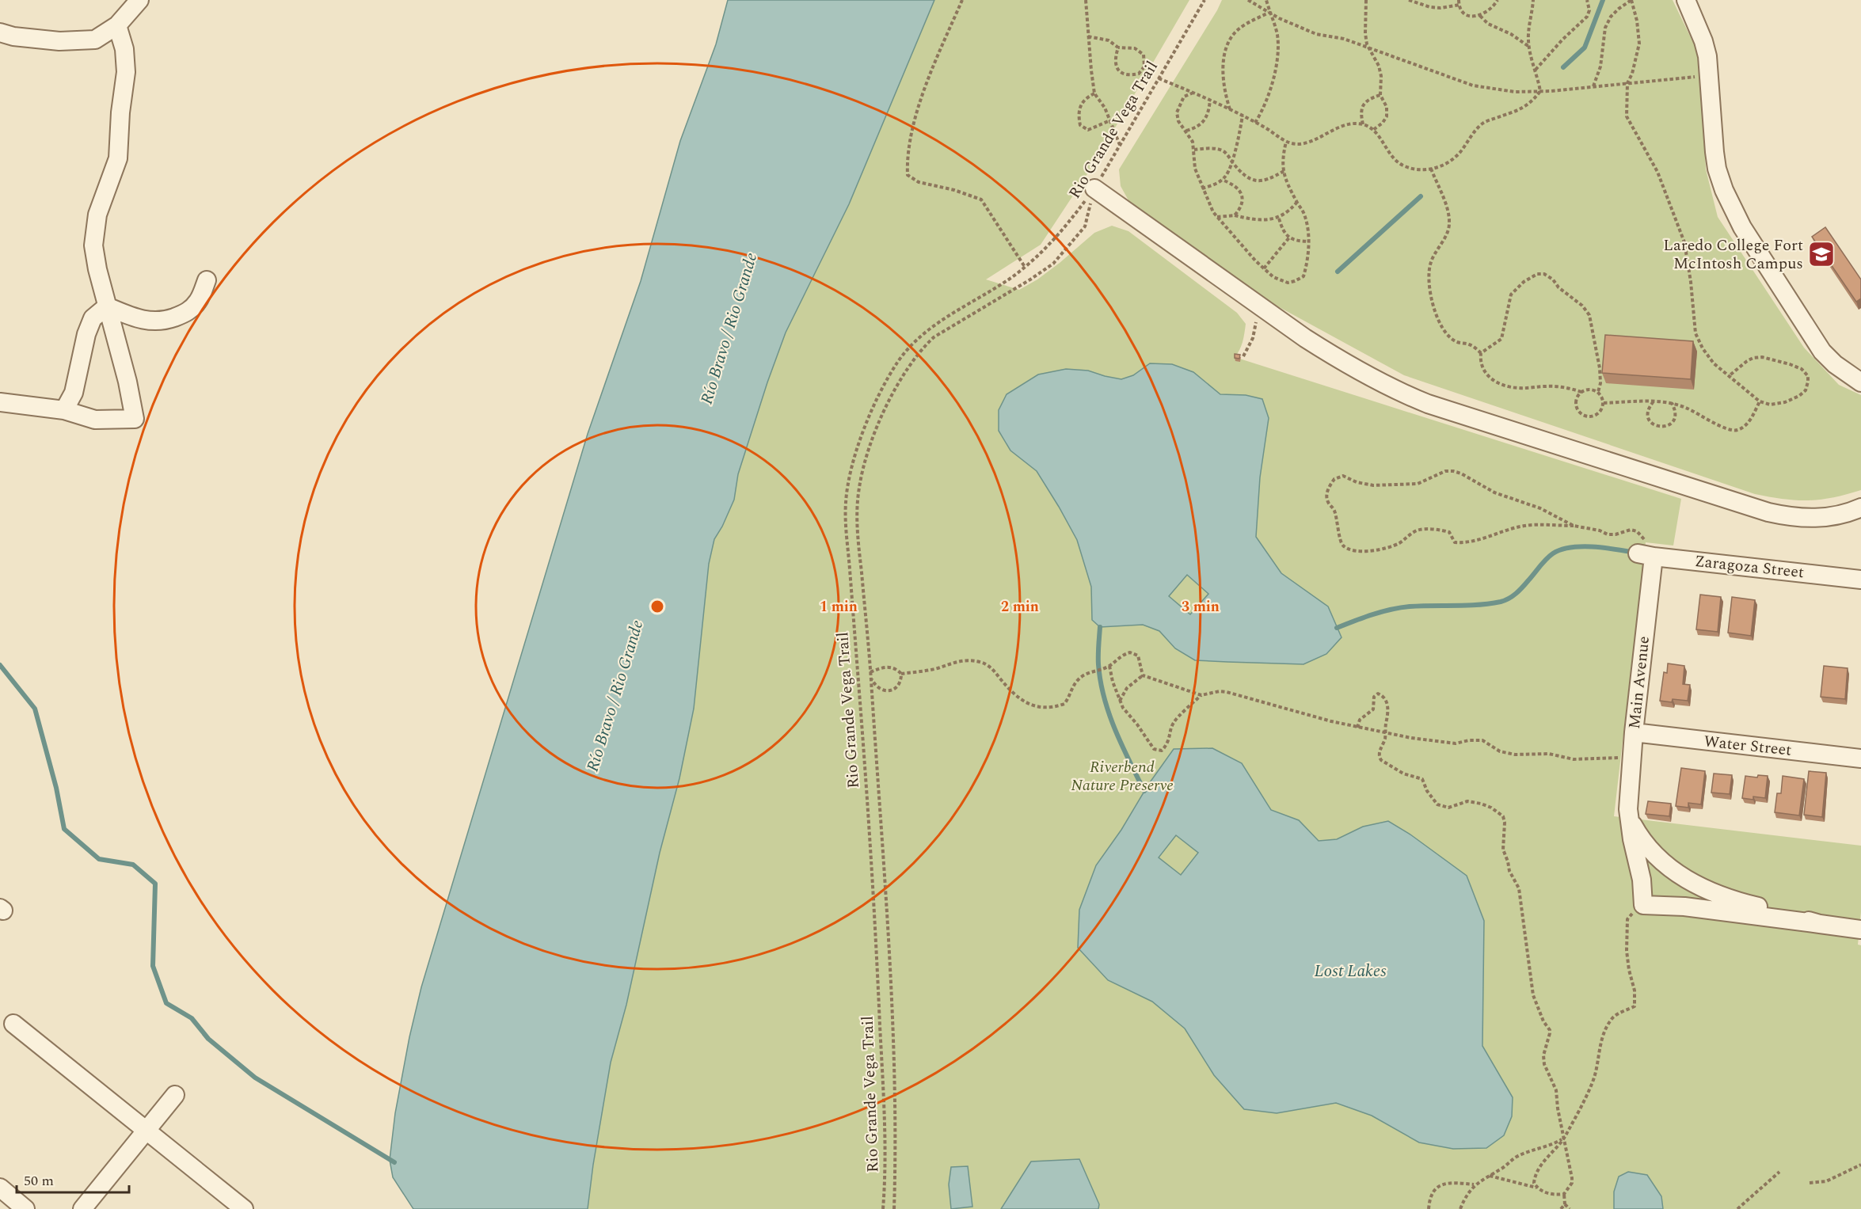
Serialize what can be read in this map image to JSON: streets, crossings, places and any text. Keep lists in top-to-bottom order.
{
  "streets": {
    "street": ["Zaragoza Street", "Main Avenue", "Water Street"],
    "path": ["Rio Grande Vega Trail"]
  },
  "crossings": [
    ["Zaragoza Street", "Main Avenue"],
    ["Main Avenue", "Water Street"]
  ],
  "water": ["Río Bravo / Rio Grande", "Lost Lakes"],
  "parks": ["Riverbend Nature Preserve"],
  "places": {
    "school or university": ["Laredo College Fort McIntosh Campus"]
  },
  "scale_bar": "50 m",
  "rings": ["1 min", "2 min", "3 min"]
}
